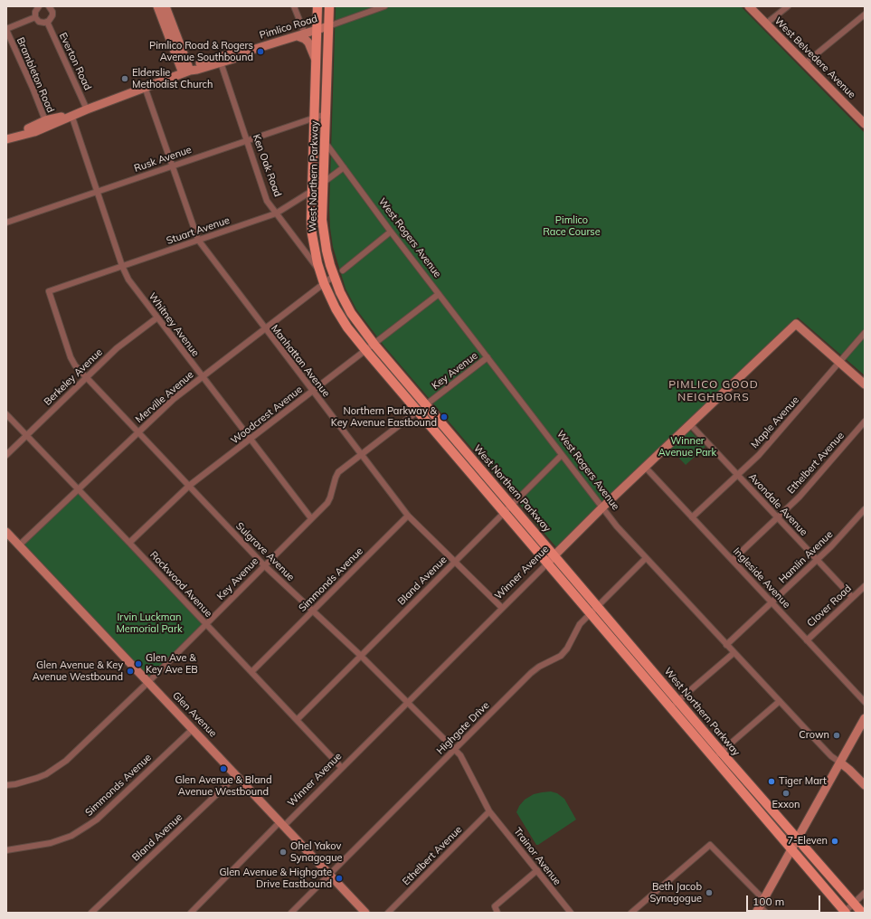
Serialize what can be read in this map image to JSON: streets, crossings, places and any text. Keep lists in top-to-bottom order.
{
  "streets": {
    "main road": ["West Northern Parkway"],
    "street": [
      "Pimlico Road",
      "West Belvedere Avenue",
      "Everton Road",
      "Brambleton Road",
      "Rusk Avenue",
      "Ken Oak Road",
      "Stuart Avenue",
      "West Rogers Avenue",
      "Whitney Avenue",
      "Manhattan Avenue",
      "Key Avenue",
      "Berkeley Avenue",
      "Merville Avenue",
      "Woodcrest Avenue",
      "Maple Avenue",
      "Ethelbert Avenue",
      "Avondale Avenue",
      "Sulgrave Avenue",
      "Hamlin Avenue",
      "Winner Avenue",
      "Ingleside Avenue",
      "Simmonds Avenue",
      "Bland Avenue",
      "Rockwood Avenue",
      "Clover Road",
      "Glen Avenue",
      "Highgate Drive",
      "Trainor Avenue"
    ]
  },
  "crossings": [
    ["Pimlico Road", "Everton Road"],
    ["Pimlico Road", "Brambleton Road"],
    ["Pimlico Road", "Ken Oak Road"],
    ["Pimlico Road", "West Northern Parkway"],
    ["Pimlico Road", "Whitney Avenue"],
    ["Pimlico Road", "Manhattan Avenue"],
    ["Rusk Avenue", "Ken Oak Road"],
    ["Rusk Avenue", "West Northern Parkway"],
    ["Rusk Avenue", "Whitney Avenue"],
    ["Rusk Avenue", "Manhattan Avenue"],
    ["Ken Oak Road", "West Northern Parkway"],
    ["Ken Oak Road", "Stuart Avenue"],
    ["West Northern Parkway", "Stuart Avenue"],
    ["West Northern Parkway", "West Rogers Avenue"],
    ["West Northern Parkway", "Key Avenue"],
    ["West Northern Parkway", "Merville Avenue"],
    ["West Northern Parkway", "Woodcrest Avenue"],
    ["West Northern Parkway", "Winner Avenue"],
    ["West Northern Parkway", "Bland Avenue"],
    ["West Northern Parkway", "Highgate Drive"],
    ["Stuart Avenue", "West Rogers Avenue"],
    ["Stuart Avenue", "Whitney Avenue"],
    ["Stuart Avenue", "Manhattan Avenue"],
    ["Stuart Avenue", "Sulgrave Avenue"],
    ["West Rogers Avenue", "Key Avenue"],
    ["West Rogers Avenue", "Woodcrest Avenue"],
    ["West Rogers Avenue", "Hamlin Avenue"],
    ["West Rogers Avenue", "Winner Avenue"],
    ["West Rogers Avenue", "Bland Avenue"],
    ["West Rogers Avenue", "Highgate Drive"],
    ["Whitney Avenue", "Key Avenue"],
    ["Whitney Avenue", "Berkeley Avenue"],
    ["Whitney Avenue", "Merville Avenue"],
    ["Whitney Avenue", "Woodcrest Avenue"],
    ["Manhattan Avenue", "Key Avenue"],
    ["Manhattan Avenue", "Merville Avenue"],
    ["Manhattan Avenue", "Woodcrest Avenue"],
    ["Manhattan Avenue", "Winner Avenue"],
    ["Manhattan Avenue", "Simmonds Avenue"],
    ["Manhattan Avenue", "Bland Avenue"],
    ["Key Avenue", "Sulgrave Avenue"],
    ["Key Avenue", "Rockwood Avenue"],
    ["Key Avenue", "Glen Avenue"],
    ["Berkeley Avenue", "Sulgrave Avenue"],
    ["Berkeley Avenue", "Rockwood Avenue"],
    ["Merville Avenue", "Sulgrave Avenue"],
    ["Merville Avenue", "Rockwood Avenue"],
    ["Merville Avenue", "Glen Avenue"],
    ["Woodcrest Avenue", "Sulgrave Avenue"],
    ["Woodcrest Avenue", "Rockwood Avenue"],
    ["Maple Avenue", "Avondale Avenue"],
    ["Maple Avenue", "Winner Avenue"],
    ["Maple Avenue", "Ingleside Avenue"],
    ["Ethelbert Avenue", "Avondale Avenue"],
    ["Ethelbert Avenue", "Sulgrave Avenue"],
    ["Ethelbert Avenue", "Ingleside Avenue"],
    ["Ethelbert Avenue", "Trainor Avenue"],
    ["Avondale Avenue", "Hamlin Avenue"],
    ["Avondale Avenue", "Winner Avenue"],
    ["Avondale Avenue", "Clover Road"],
    ["Sulgrave Avenue", "Winner Avenue"],
    ["Sulgrave Avenue", "Simmonds Avenue"],
    ["Sulgrave Avenue", "Bland Avenue"],
    ["Sulgrave Avenue", "Highgate Drive"],
    ["Sulgrave Avenue", "Trainor Avenue"],
    ["Hamlin Avenue", "Ingleside Avenue"],
    ["Winner Avenue", "Ingleside Avenue"],
    ["Winner Avenue", "Rockwood Avenue"],
    ["Winner Avenue", "Glen Avenue"],
    ["Ingleside Avenue", "Clover Road"],
    ["Simmonds Avenue", "Rockwood Avenue"],
    ["Simmonds Avenue", "Glen Avenue"],
    ["Bland Avenue", "Rockwood Avenue"],
    ["Bland Avenue", "Glen Avenue"],
    ["Glen Avenue", "Highgate Drive"]
  ],
  "districts": ["PIMLICO GOOD NEIGHBORS"],
  "parks": ["Pimlico Race Course", "Winner Avenue Park", "Irvin Luckman Memorial Park"],
  "places": [
    "Pimlico Road & Rogers Avenue Southbound",
    "Elderslie Methodist Church",
    "Northern Parkway & Key Avenue Eastbound",
    "Glen Ave & Key Ave EB",
    "Glen Avenue & Key Avenue Westbound",
    "Crown",
    "Glen Avenue & Bland Avenue Westbound",
    "Tiger Mart",
    "Exxon",
    "7-Eleven",
    "Ohel Yakov Synagogue",
    "Glen Avenue & Highgate Drive Eastbound",
    "Beth Jacob Synagogue"
  ],
  "scale_bar": "100 m"
}
